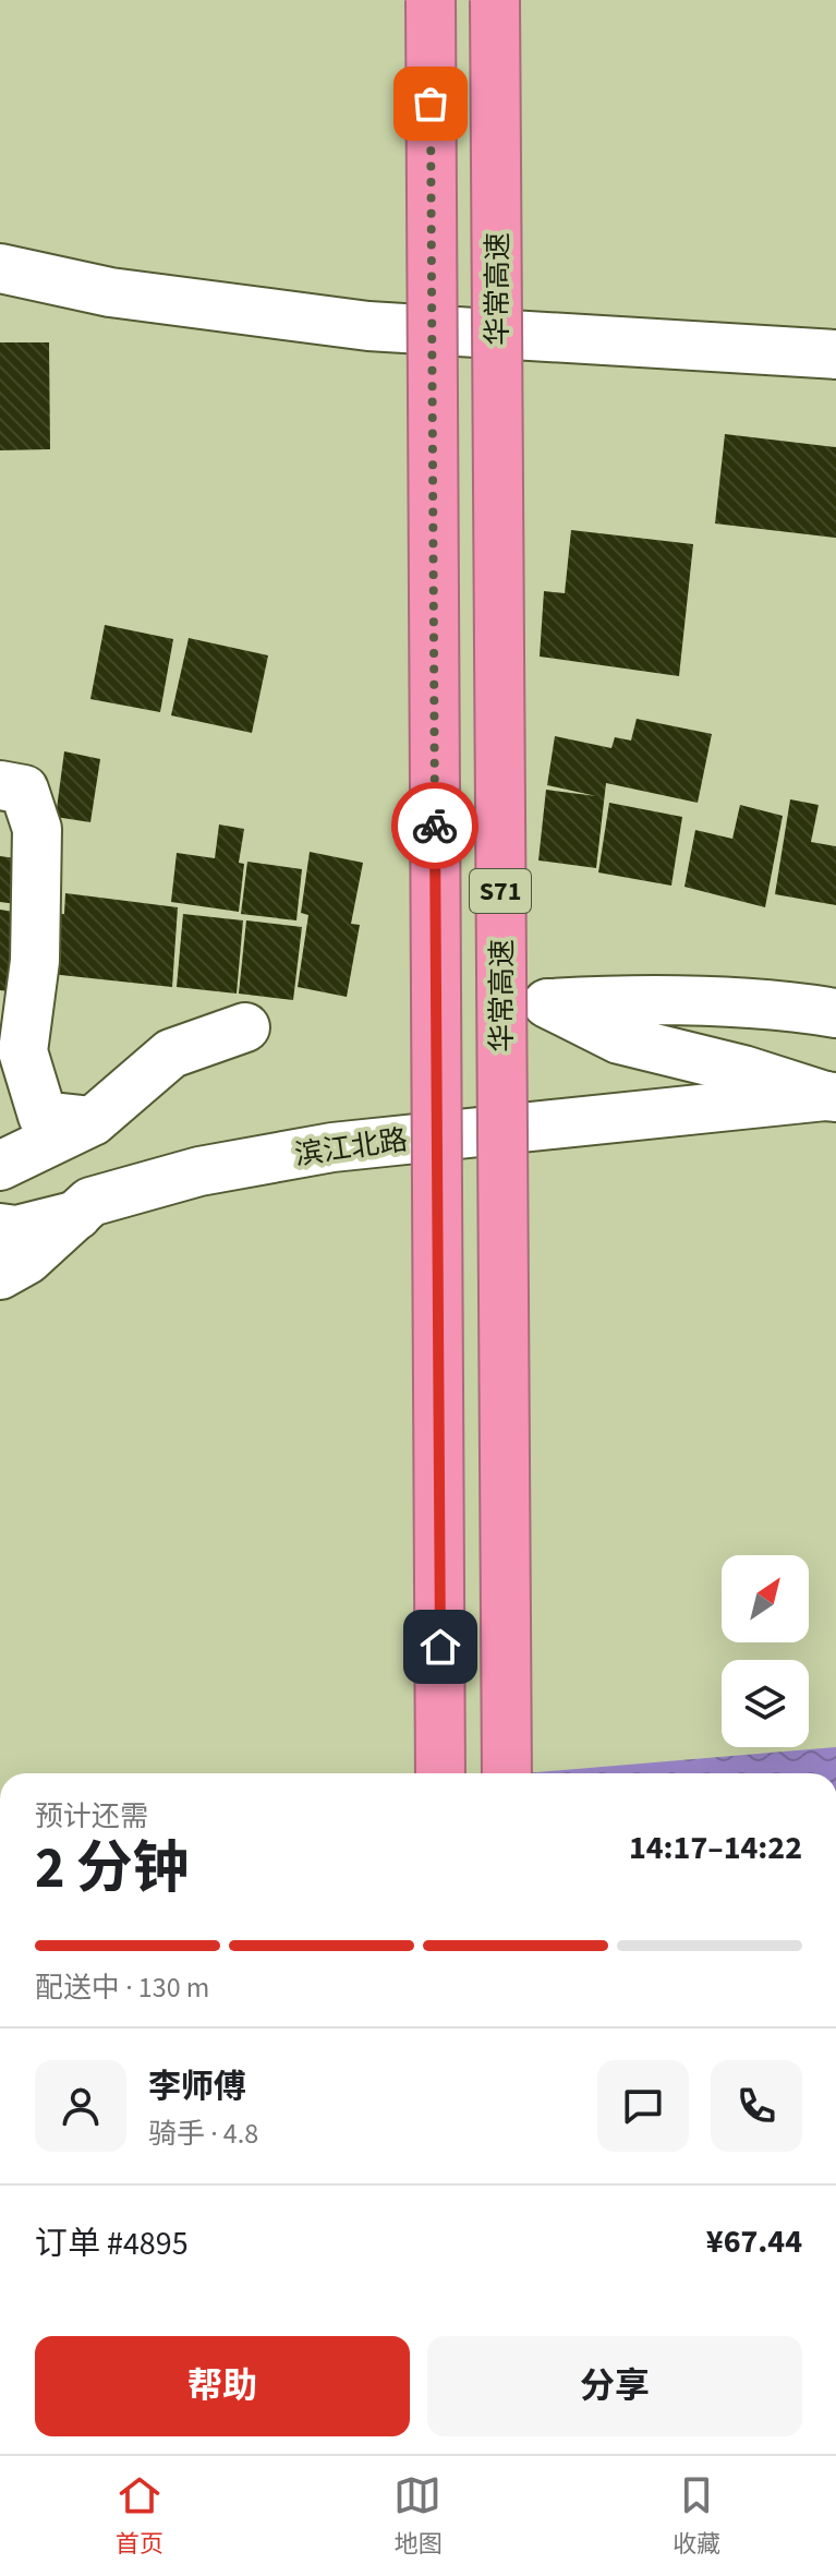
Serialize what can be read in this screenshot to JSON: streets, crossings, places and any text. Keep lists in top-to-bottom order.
{
  "streets": {
    "highway": ["华常高速", "S71"],
    "street": ["滨江北路"]
  },
  "north": "top right",
  "page": {
    "heading": ["2 分钟", "预计还需", "14:17–14:22"],
    "panel": [
      "李师傅",
      "骑手 · 4.8",
      "订单 #4895",
      "¥67.44"
    ],
    "bar": "配送中 · 130 m",
    "buttons": ["帮助", "分享"],
    "tabs": ["首页", "地图", "收藏"]
  }
}
